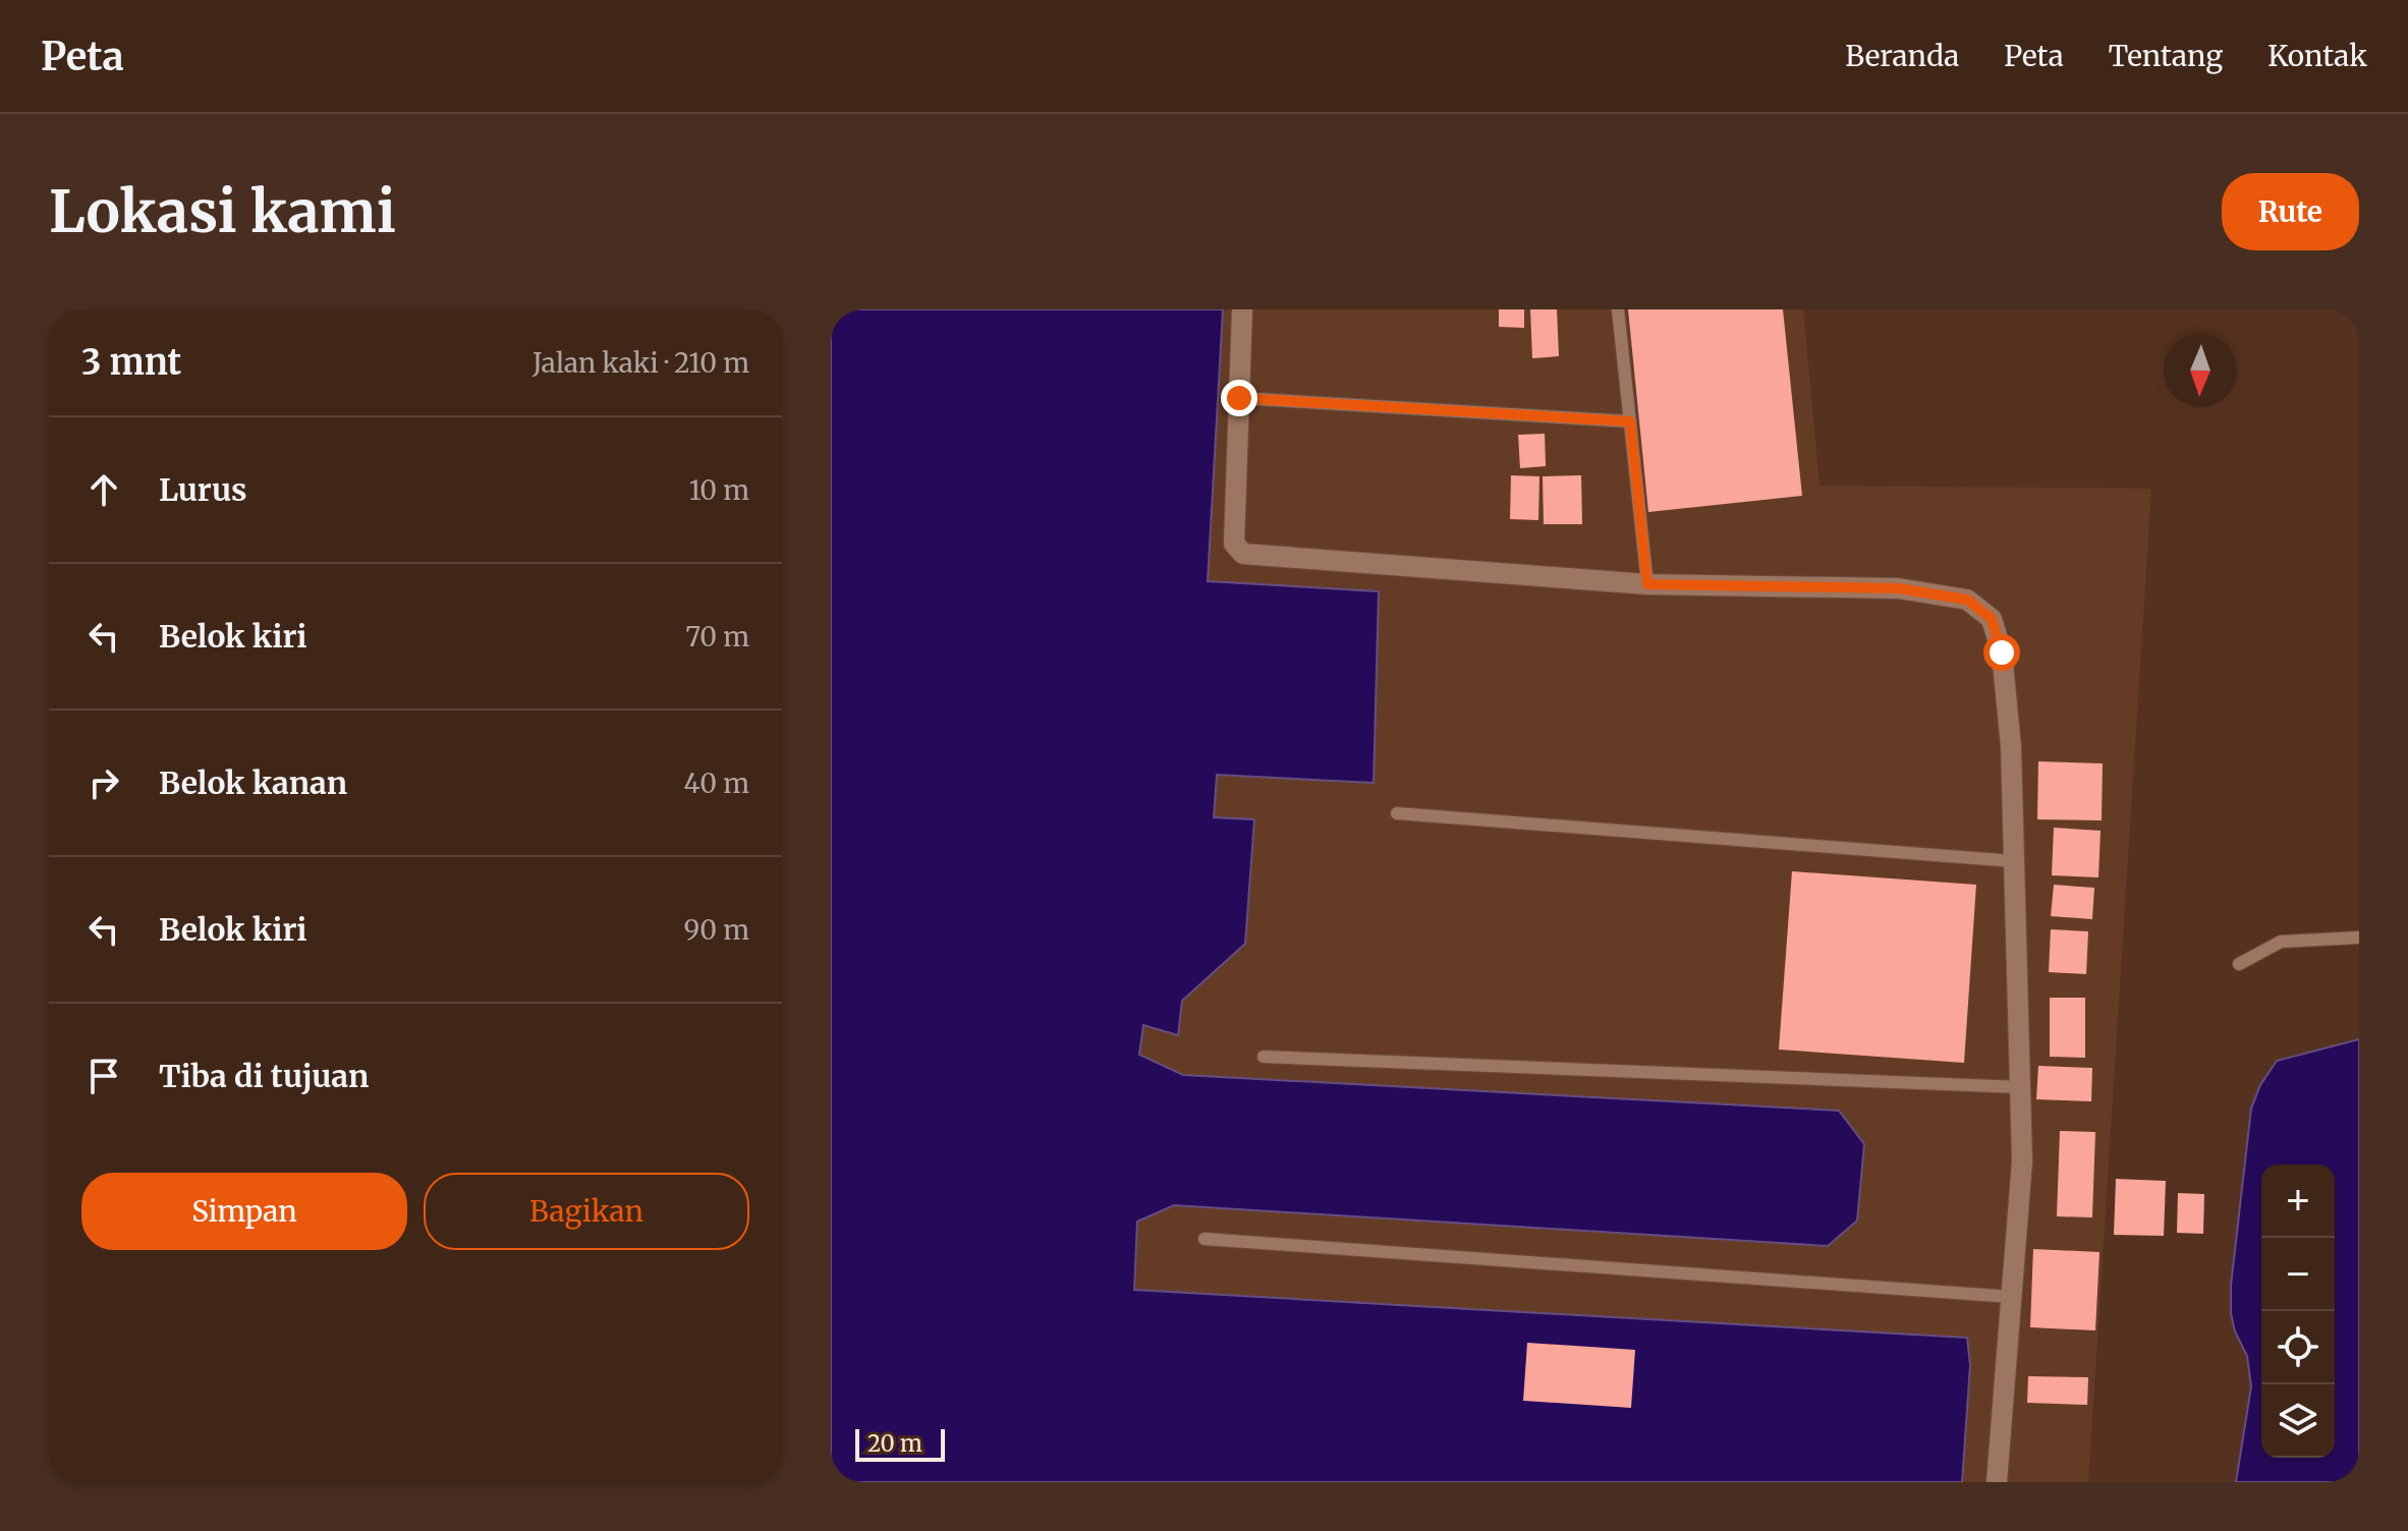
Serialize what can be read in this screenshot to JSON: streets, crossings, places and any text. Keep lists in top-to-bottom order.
{
  "scale_bar": "20 m",
  "north": "bottom",
  "page": {
    "header": "Peta",
    "nav": [
      "Beranda",
      "Peta",
      "Tentang",
      "Kontak"
    ],
    "buttons": [
      "Rute",
      ["Simpan", "Bagikan"]
    ],
    "title": "Lokasi kami",
    "heading": ["3 mnt", "Jalan kaki · 210 m"],
    "list": [
      ["Lurus", "10 m"],
      ["Belok kiri", "70 m"],
      ["Belok kanan", "40 m"],
      ["Belok kiri", "90 m"],
      "Tiba di tujuan"
    ],
    "map_buttons": ["+", "−"],
    "scale": "20 m"
  }
}
